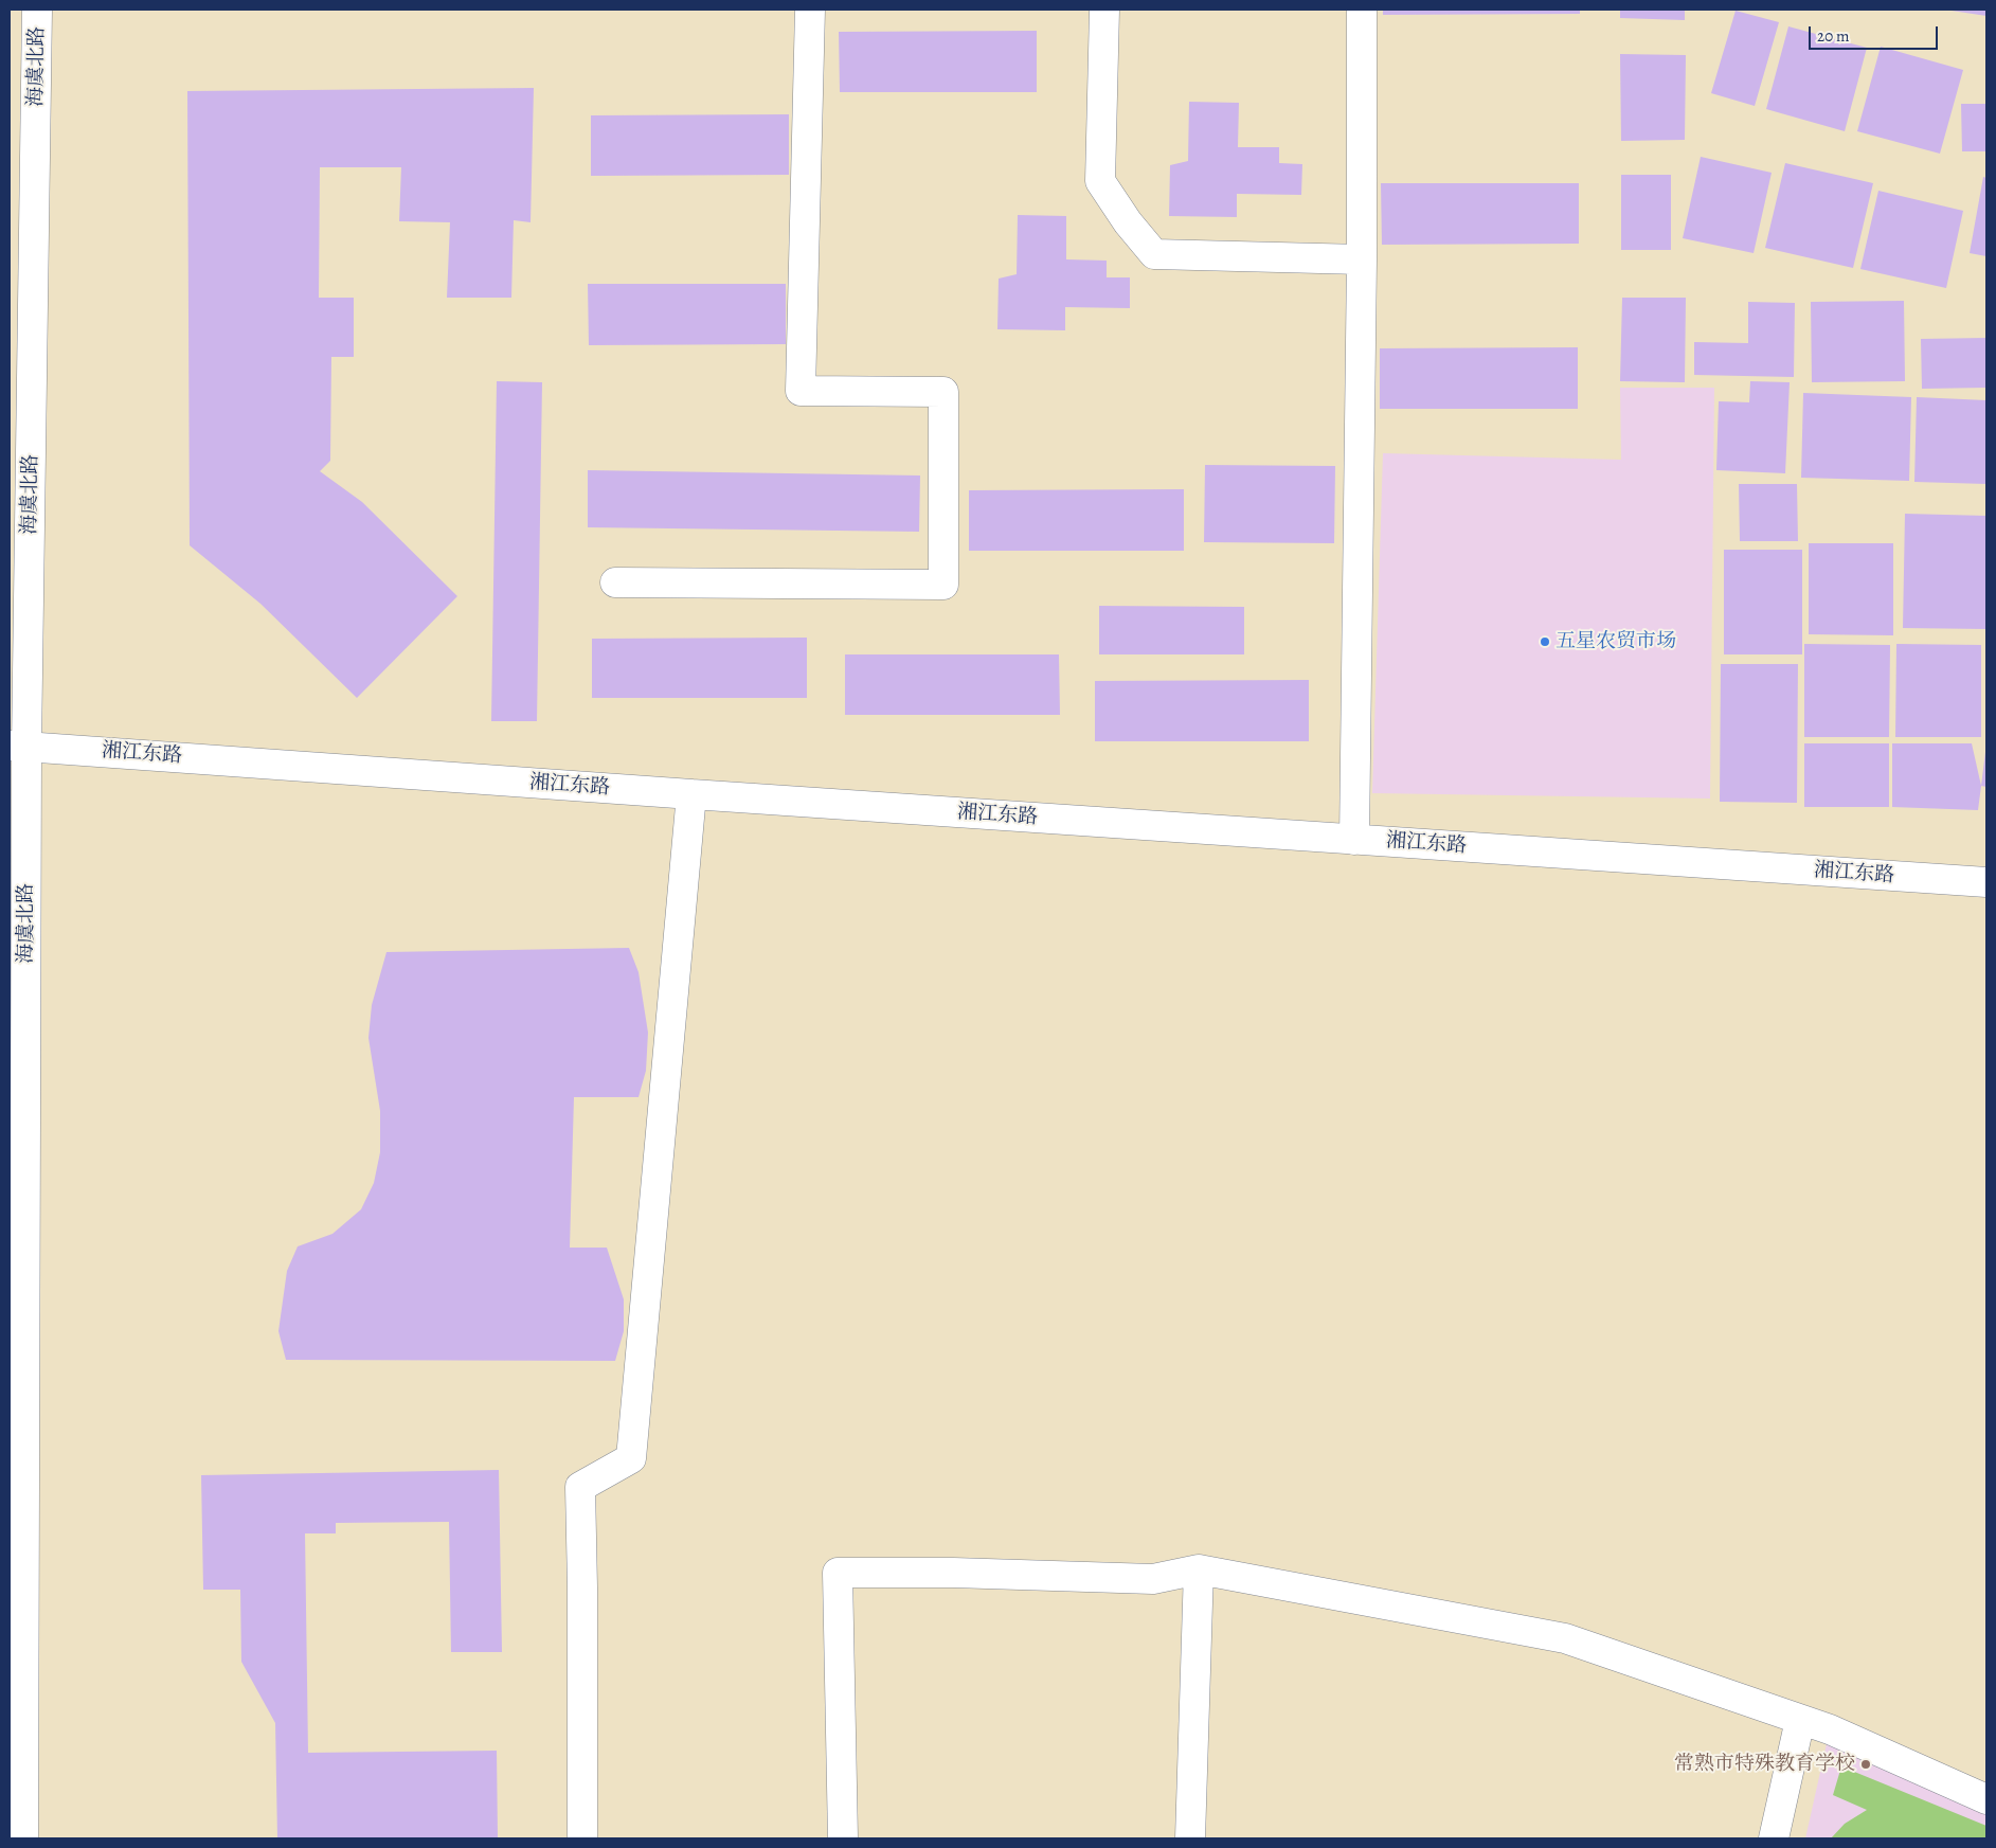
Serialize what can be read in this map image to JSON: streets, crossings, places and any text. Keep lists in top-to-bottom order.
{
  "streets": {
    "street": ["海虞北路", "湘江东路"]
  },
  "crossings": [
    ["海虞北路", "湘江东路"]
  ],
  "places": ["五星农贸市场", "常熟市特殊教育学校"],
  "scale_bar": "20 m"
}
